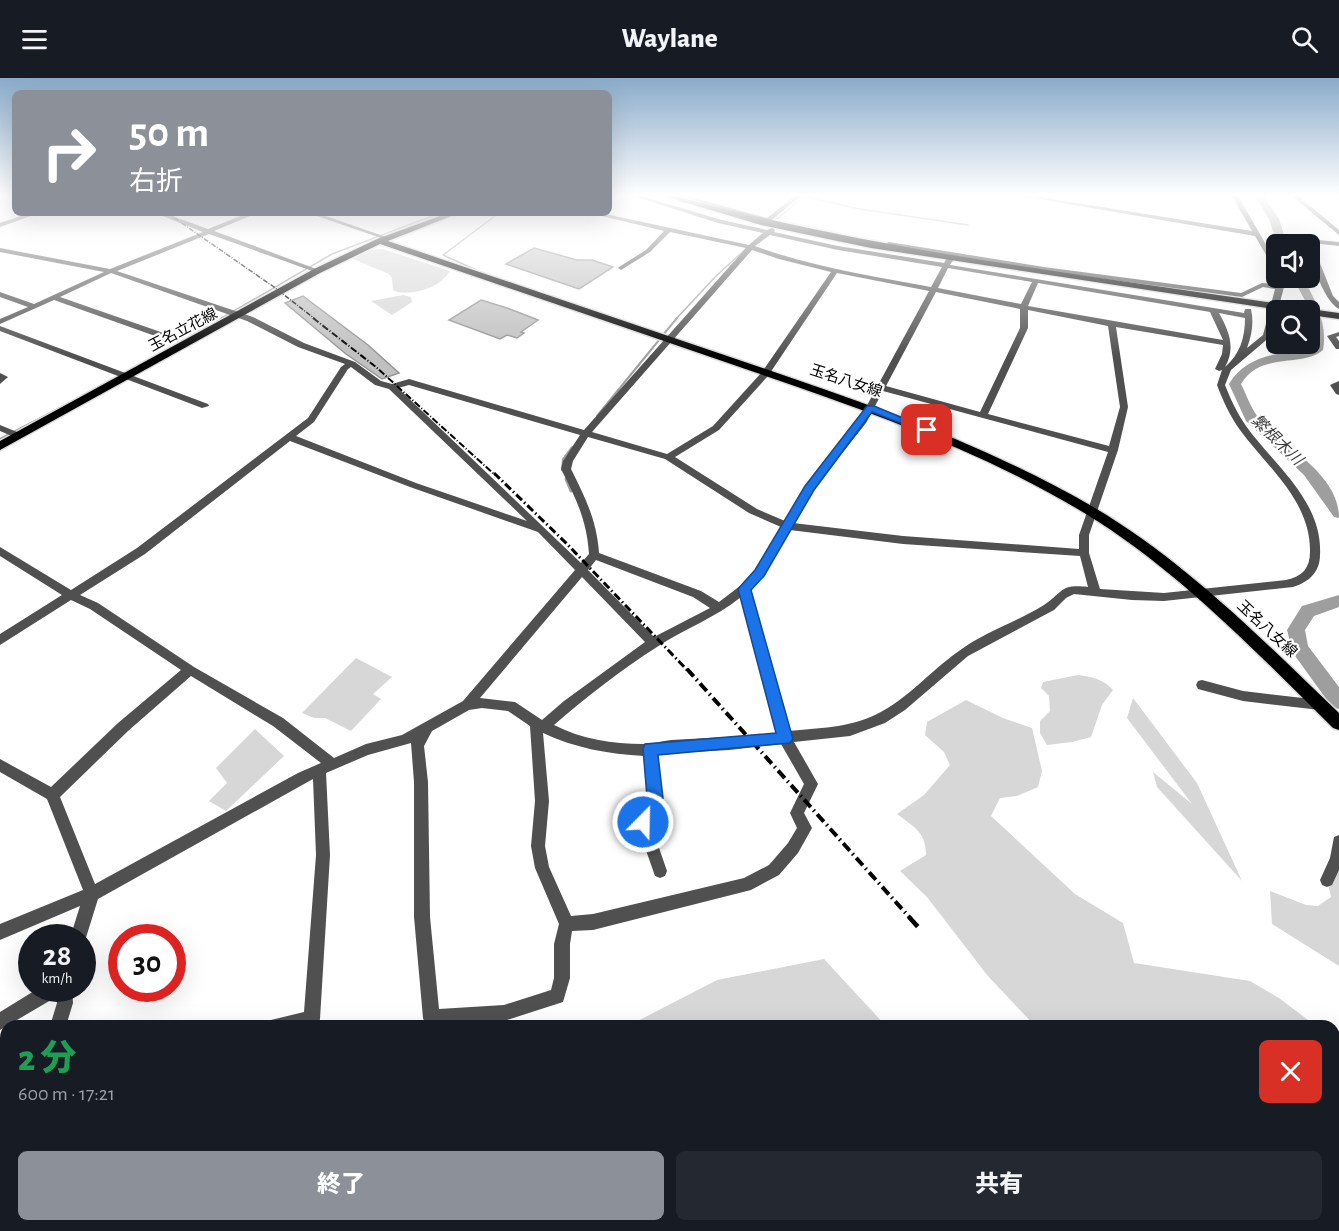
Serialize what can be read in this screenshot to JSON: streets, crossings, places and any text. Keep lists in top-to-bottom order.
{
  "streets": {
    "main road": ["玉名立花線", "玉名八女線"]
  },
  "water": ["繁根木川"],
  "page": {
    "header": "Waylane",
    "turn": ["50 m", "右折"],
    "speed": "28 km/h",
    "limit": "30",
    "heading": ["2 分", "600 m · 17:21"],
    "buttons": ["終了", "共有"]
  }
}
